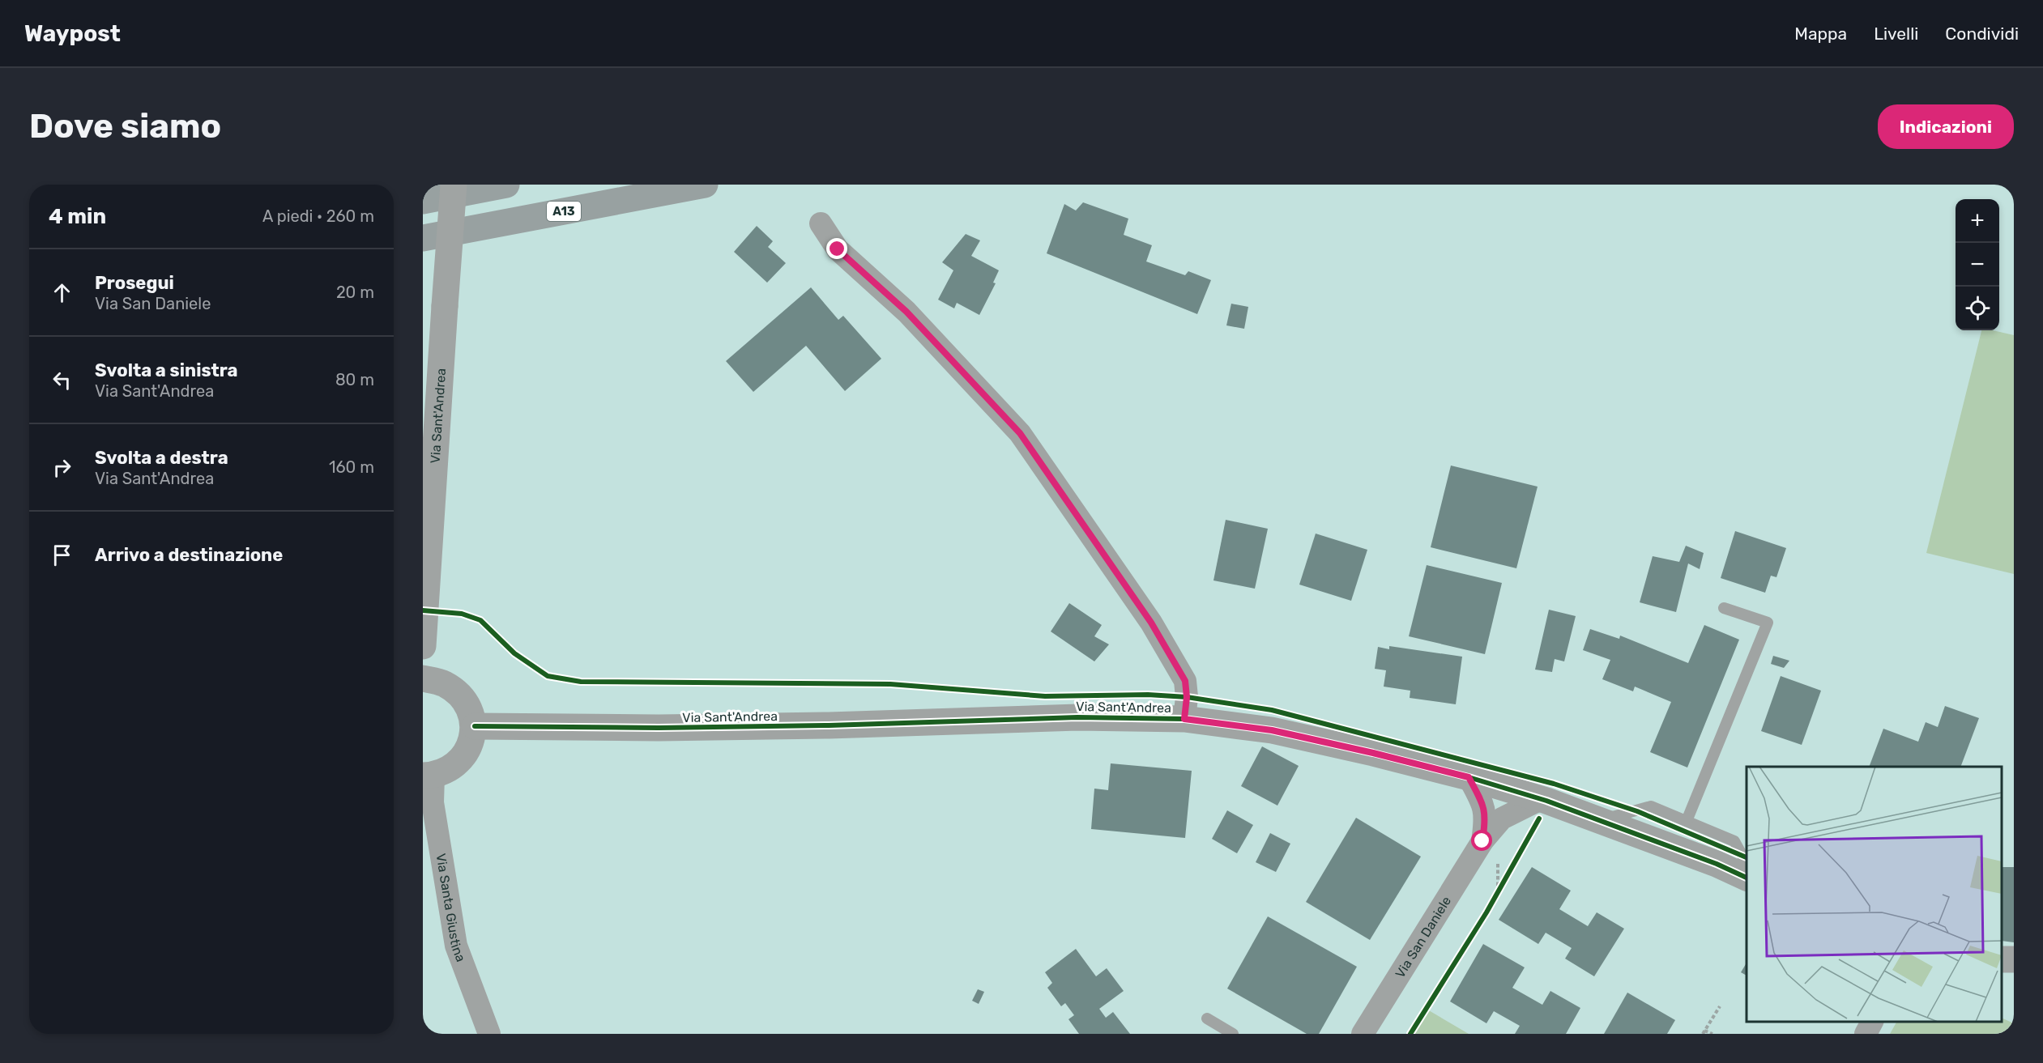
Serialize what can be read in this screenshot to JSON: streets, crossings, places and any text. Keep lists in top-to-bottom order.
{
  "streets": {
    "highway": ["A13"],
    "street": ["Via Sant'Andrea", "Via Santa Giustina", "Via San Daniele"]
  },
  "crossings": [
    ["Via Sant'Andrea", "Via San Daniele"]
  ],
  "page": {
    "header": "Waypost",
    "nav": ["Mappa", "Livelli", "Condividi"],
    "buttons": "Indicazioni",
    "title": "Dove siamo",
    "heading": ["4 min", "A piedi · 260 m"],
    "map_buttons": ["+", "−"],
    "list": [
      ["Prosegui", "Via San Daniele", "20 m"],
      ["Svolta a sinistra", "Via Sant'Andrea", "80 m"],
      ["Svolta a destra", "Via Sant'Andrea", "160 m"],
      "Arrivo a destinazione"
    ]
  }
}
